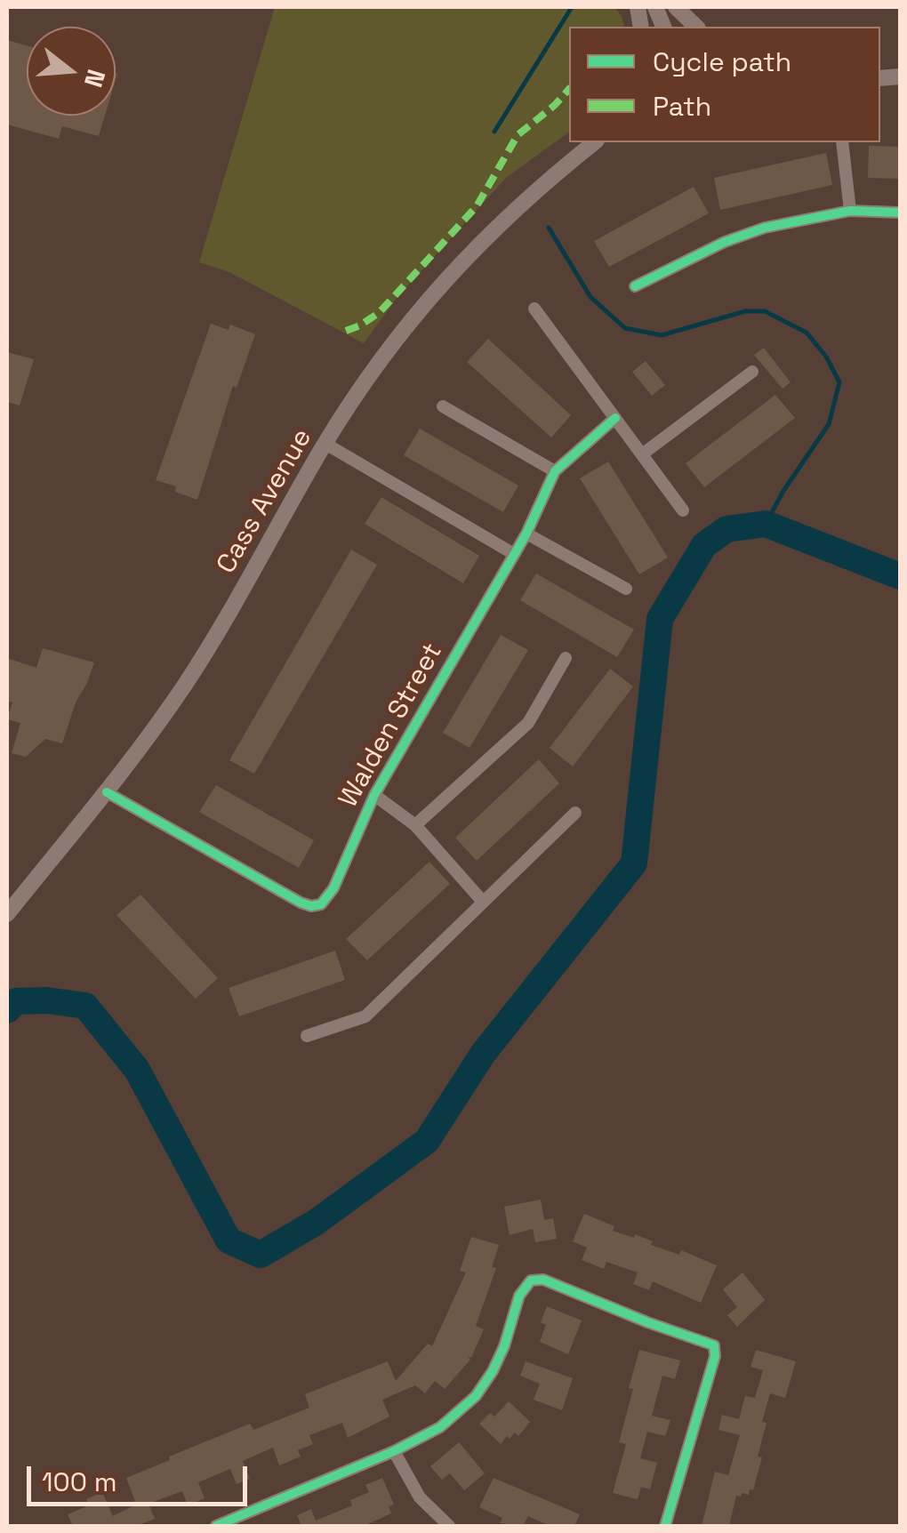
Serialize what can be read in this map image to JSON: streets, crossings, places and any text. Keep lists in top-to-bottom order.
{
  "streets": {
    "main road": ["Cass Avenue"],
    "street": ["Walden Street"]
  },
  "crossings": [
    ["Cass Avenue", "Walden Street"]
  ],
  "legend": ["Cycle path", "Path"],
  "scale_bar": "100 m",
  "north": "right"
}
